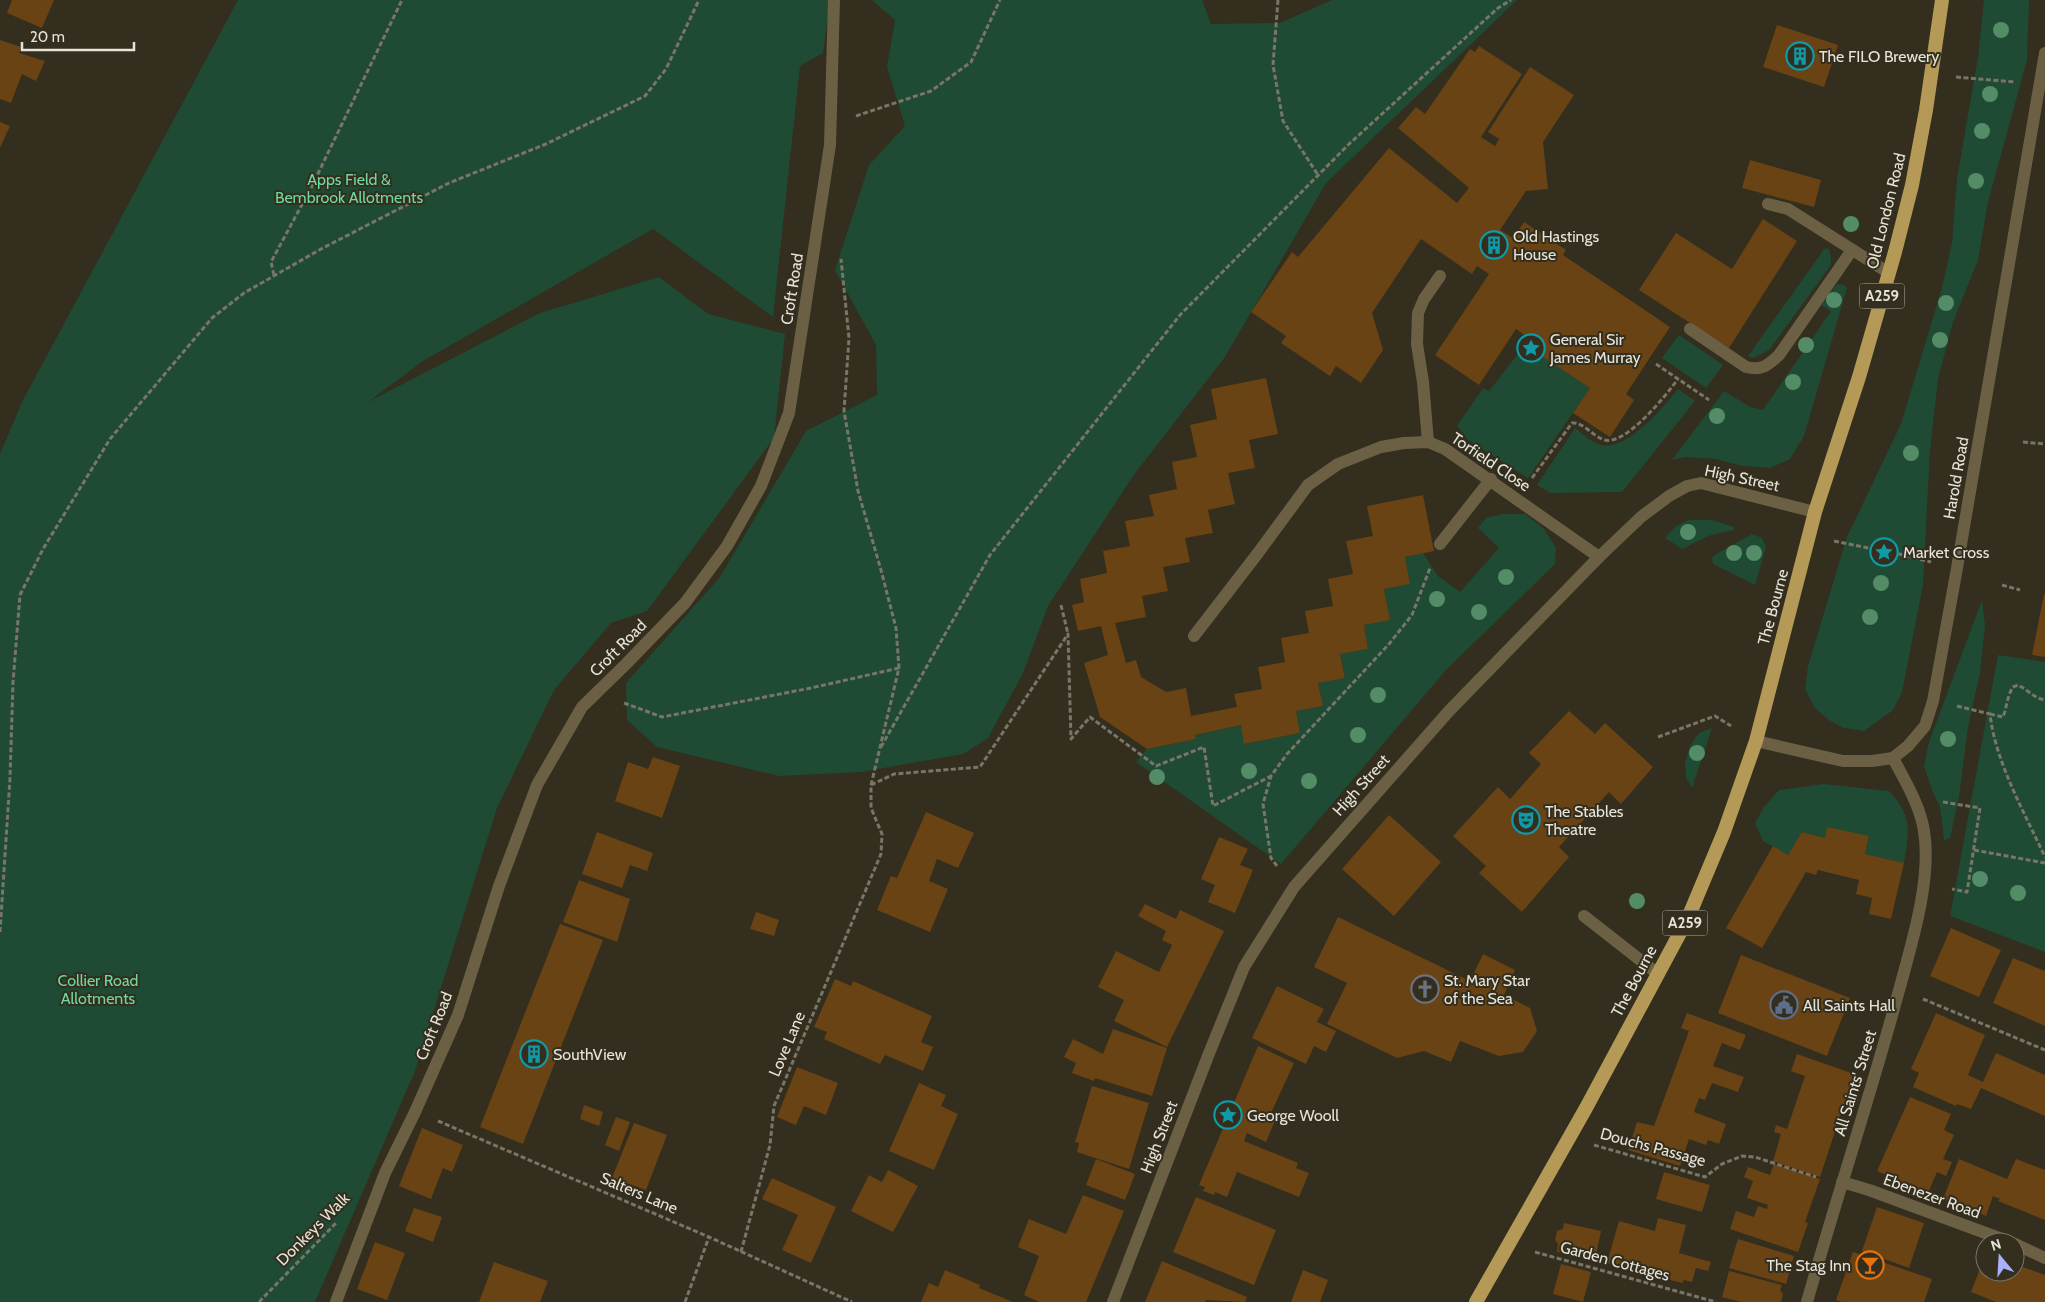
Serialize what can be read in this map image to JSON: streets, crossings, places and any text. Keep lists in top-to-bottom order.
{
  "streets": {
    "highway": ["Old London Road", "A259", "The Bourne"],
    "street": [
      "Croft Road",
      "Torfield Close",
      "High Street",
      "Harold Road",
      "All Saints' Street",
      "Ebenezer Road"
    ],
    "path": [
      "Love Lane",
      "Douchs Passage",
      "Salters Lane",
      "Donkeys Walk",
      "Garden Cottages"
    ]
  },
  "crossings": [
    ["Old London Road", "High Street"],
    ["Old London Road", "The Bourne"],
    ["Croft Road", "Salters Lane"],
    ["Torfield Close", "High Street"],
    ["High Street", "The Bourne"],
    ["Harold Road", "All Saints' Street"],
    ["The Bourne", "Douchs Passage"],
    ["The Bourne", "Garden Cottages"],
    ["Love Lane", "Salters Lane"],
    ["All Saints' Street", "Douchs Passage"],
    ["All Saints' Street", "Ebenezer Road"],
    ["Douchs Passage", "Ebenezer Road"]
  ],
  "parks": ["Apps Field & Bembrook Allotments", "Collier Road Allotments"],
  "places": {
    "building": ["The FILO Brewery", "Old Hastings House", "SouthView"],
    "place": ["General Sir James Murray", "Market Cross", "George Wooll"],
    "theatre": ["The Stables Theatre"],
    "church": ["St. Mary Star of the Sea"],
    "public building": ["All Saints Hall"],
    "bar": ["The Stag Inn"]
  },
  "scale_bar": "20 m",
  "north": "top"
}
